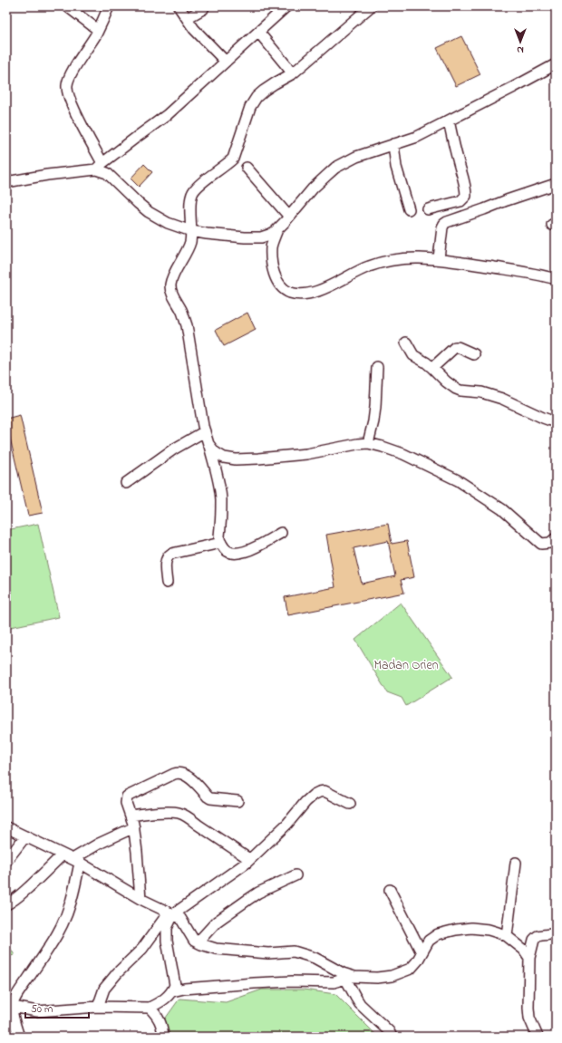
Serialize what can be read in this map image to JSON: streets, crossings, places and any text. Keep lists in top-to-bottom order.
{
  "parks": ["Madan Orien"],
  "scale_bar": "50 m",
  "north": "bottom"
}
